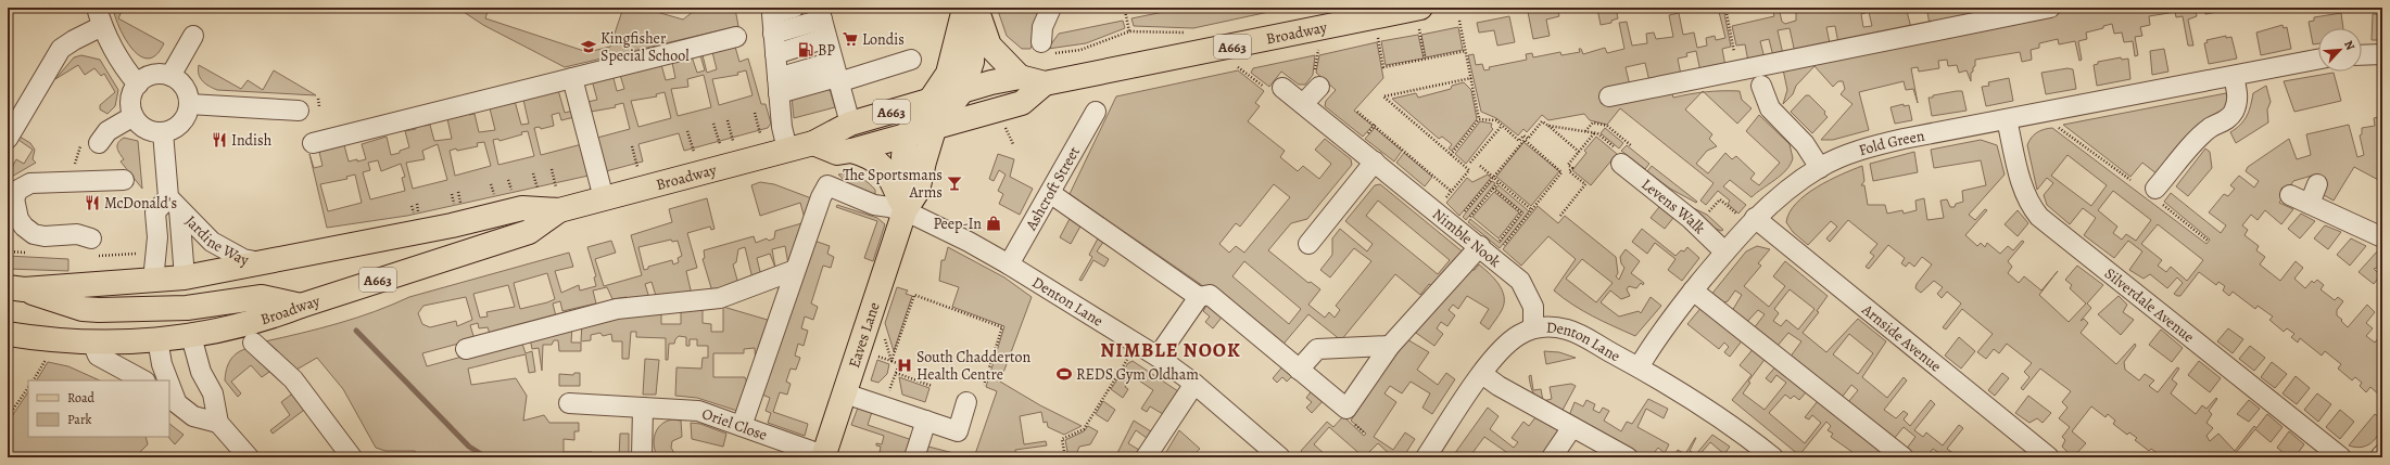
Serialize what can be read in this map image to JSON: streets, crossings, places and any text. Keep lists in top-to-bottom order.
{
  "streets": {
    "main road": ["Broadway", "A663", "Eaves Lane"],
    "street": [
      "Fold Green",
      "Ashcroft Street",
      "Levens Walk",
      "Nimble Nook",
      "Jardine Way",
      "Denton Lane",
      "Silverdale Avenue",
      "Arnside Avenue",
      "Oriel Close"
    ]
  },
  "crossings": [
    ["Broadway", "Jardine Way"],
    ["Broadway", "Eaves Lane"],
    ["Fold Green", "Levens Walk"],
    ["Fold Green", "Denton Lane"],
    ["Fold Green", "Silverdale Avenue"],
    ["Fold Green", "Arnside Avenue"],
    ["Ashcroft Street", "Denton Lane"],
    ["Nimble Nook", "Denton Lane"],
    ["Denton Lane", "Eaves Lane"],
    ["Eaves Lane", "Oriel Close"]
  ],
  "districts": ["NIMBLE NOOK"],
  "places": {
    "supermarket": ["Londis"],
    "school or university": ["Kingfisher Special School"],
    "fuel station": ["BP"],
    "restaurant": ["Indish", "McDonald's"],
    "bar": ["The Sportsmans Arms"],
    "shop": ["Peep-In"],
    "hospital": ["South Chadderton Health Centre"],
    "sports": ["REDS Gym Oldham"]
  },
  "legend": ["Road", "Park"],
  "north": "top right"
}
